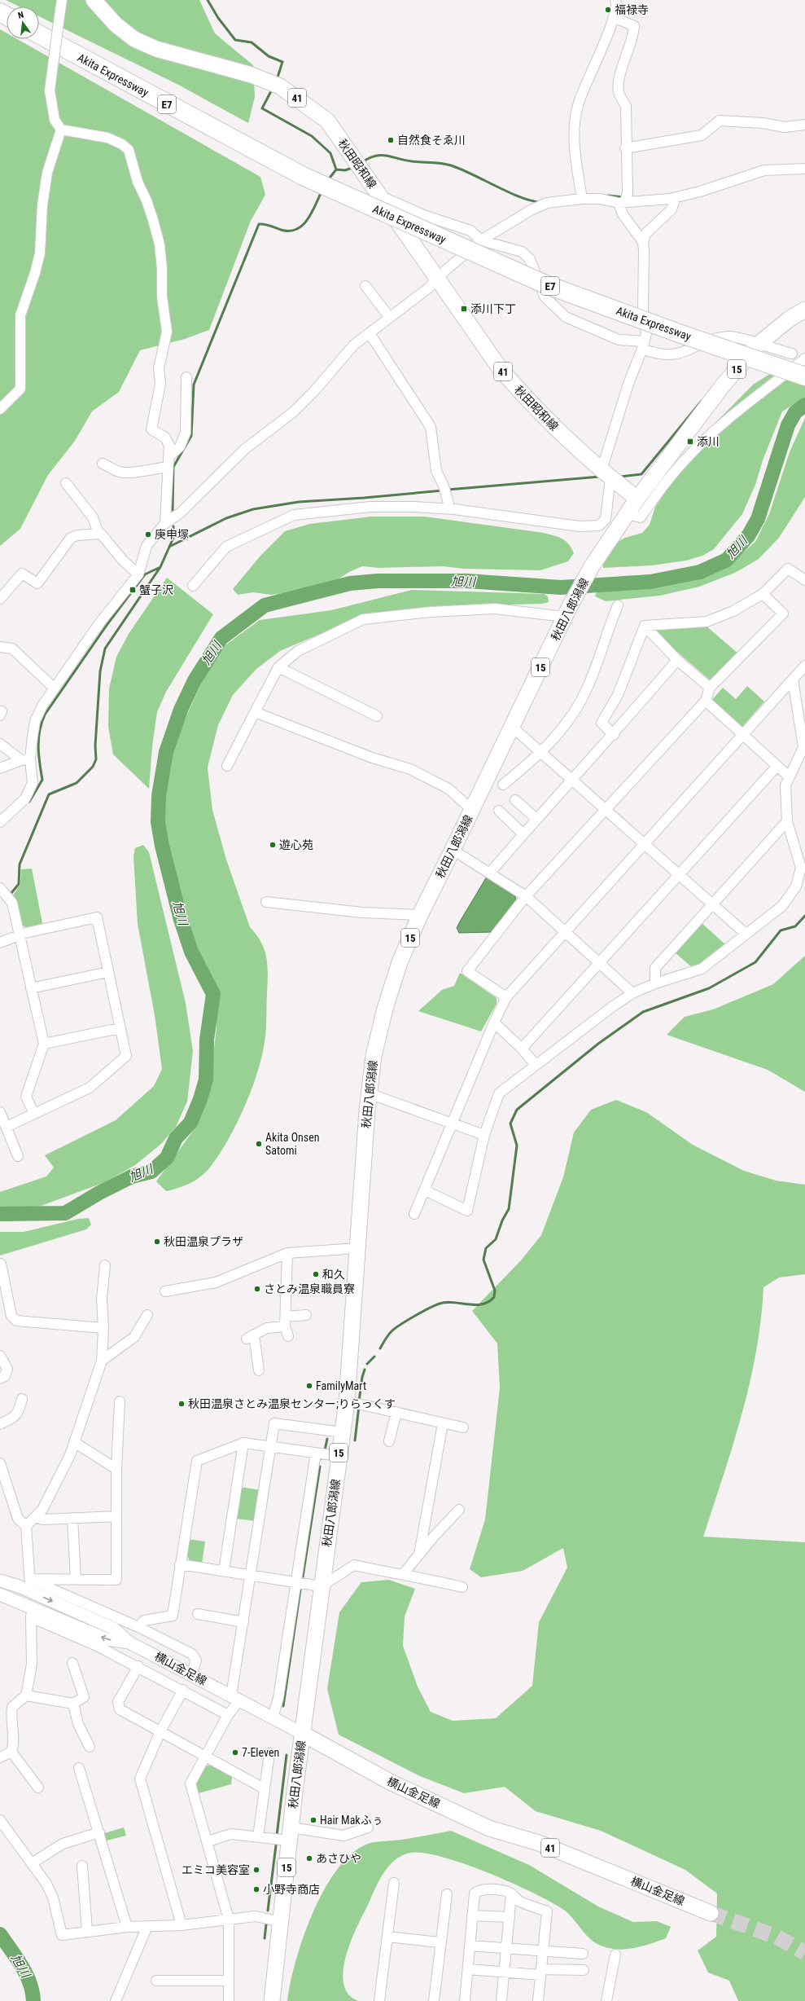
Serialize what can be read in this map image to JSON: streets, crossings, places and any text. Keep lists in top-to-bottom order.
{
  "streets": {
    "highway": ["Akita Expressway", "E7"],
    "main road": [
      "41",
      "秋田昭和線",
      "15",
      "秋田八郎潟線",
      "横山金足線"
    ]
  },
  "crossings": [
    ["秋田昭和線", "秋田八郎潟線"],
    ["秋田八郎潟線", "横山金足線"]
  ],
  "water": ["旭川"],
  "places": {
    "other": [
      "福禄寺",
      "自然食そゑ川",
      "庚申塚",
      "遊心苑",
      "Akita Onsen Satomi",
      "秋田温泉プラザ",
      "和久",
      "さとみ温泉職員寮",
      "FamilyMart",
      "秋田温泉さとみ温泉センター;りらっくす",
      "7-Eleven",
      "Hair Makふぅ",
      "あさひや",
      "エミコ美容室",
      "小野寺商店"
    ],
    "transit": ["添川下丁", "添川", "蟹子沢"]
  },
  "north": "top"
}
